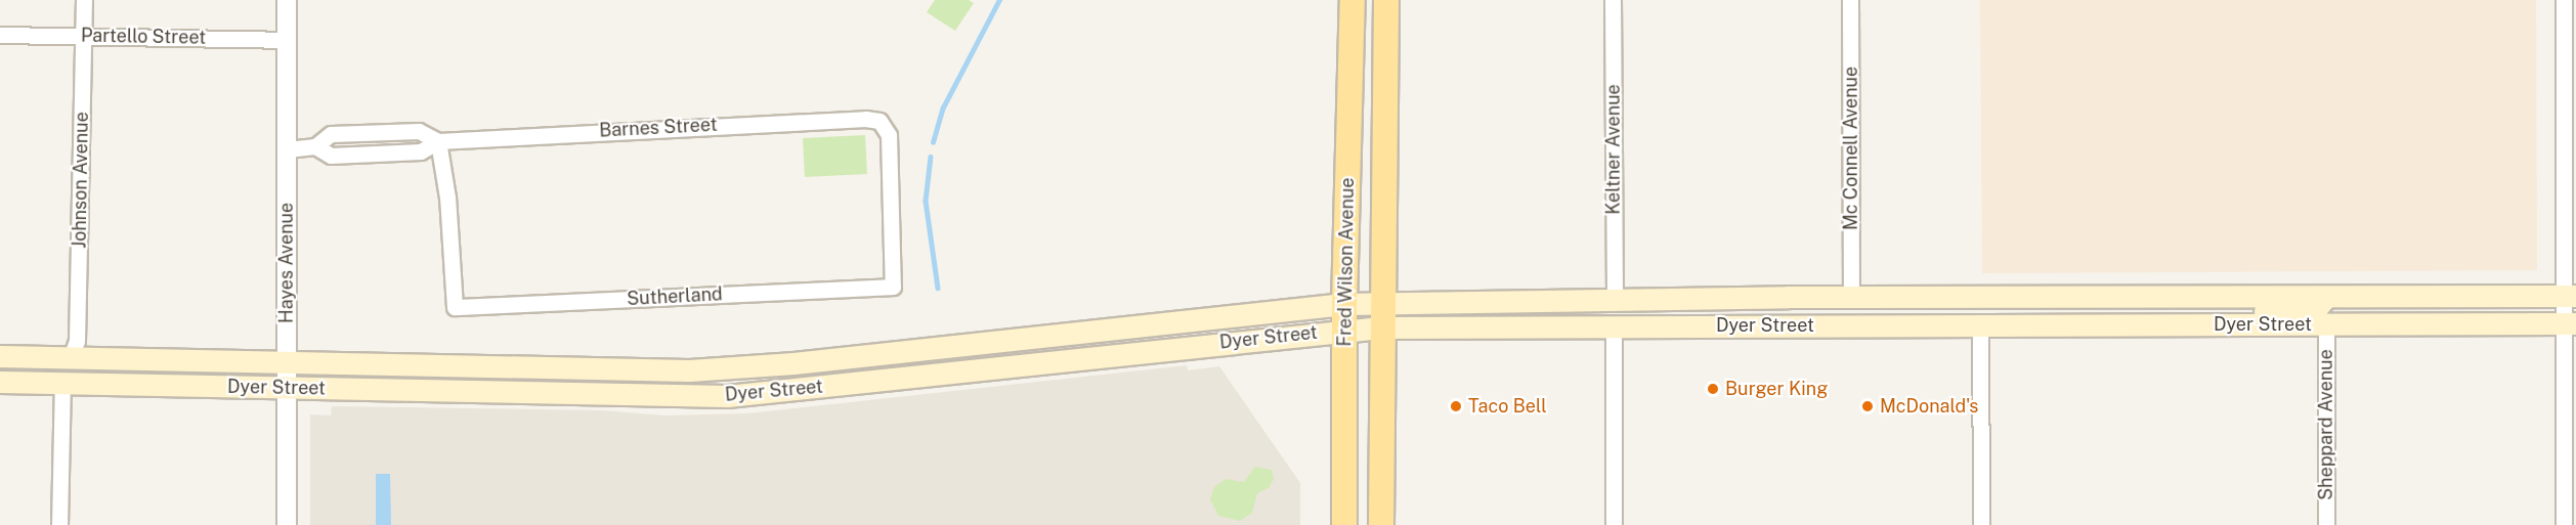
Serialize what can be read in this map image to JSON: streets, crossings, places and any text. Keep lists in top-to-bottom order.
{
  "streets": {
    "main road": ["Fred Wilson Avenue", "Dyer Street"],
    "street": [
      "Partello Street",
      "Barnes Street",
      "Mc Connell Avenue",
      "Keltner Avenue",
      "Johnson Avenue",
      "Hayes Avenue",
      "Sutherland",
      "Sheppard Avenue"
    ]
  },
  "crossings": [
    ["Partello Street", "Johnson Avenue"],
    ["Partello Street", "Hayes Avenue"],
    ["Barnes Street", "Hayes Avenue"],
    ["Barnes Street", "Sutherland"],
    ["Mc Connell Avenue", "Dyer Street"],
    ["Keltner Avenue", "Dyer Street"],
    ["Johnson Avenue", "Dyer Street"],
    ["Fred Wilson Avenue", "Dyer Street"],
    ["Hayes Avenue", "Dyer Street"],
    ["Dyer Street", "Sheppard Avenue"]
  ],
  "places": ["Burger King", "Taco Bell", "McDonald's"]
}
